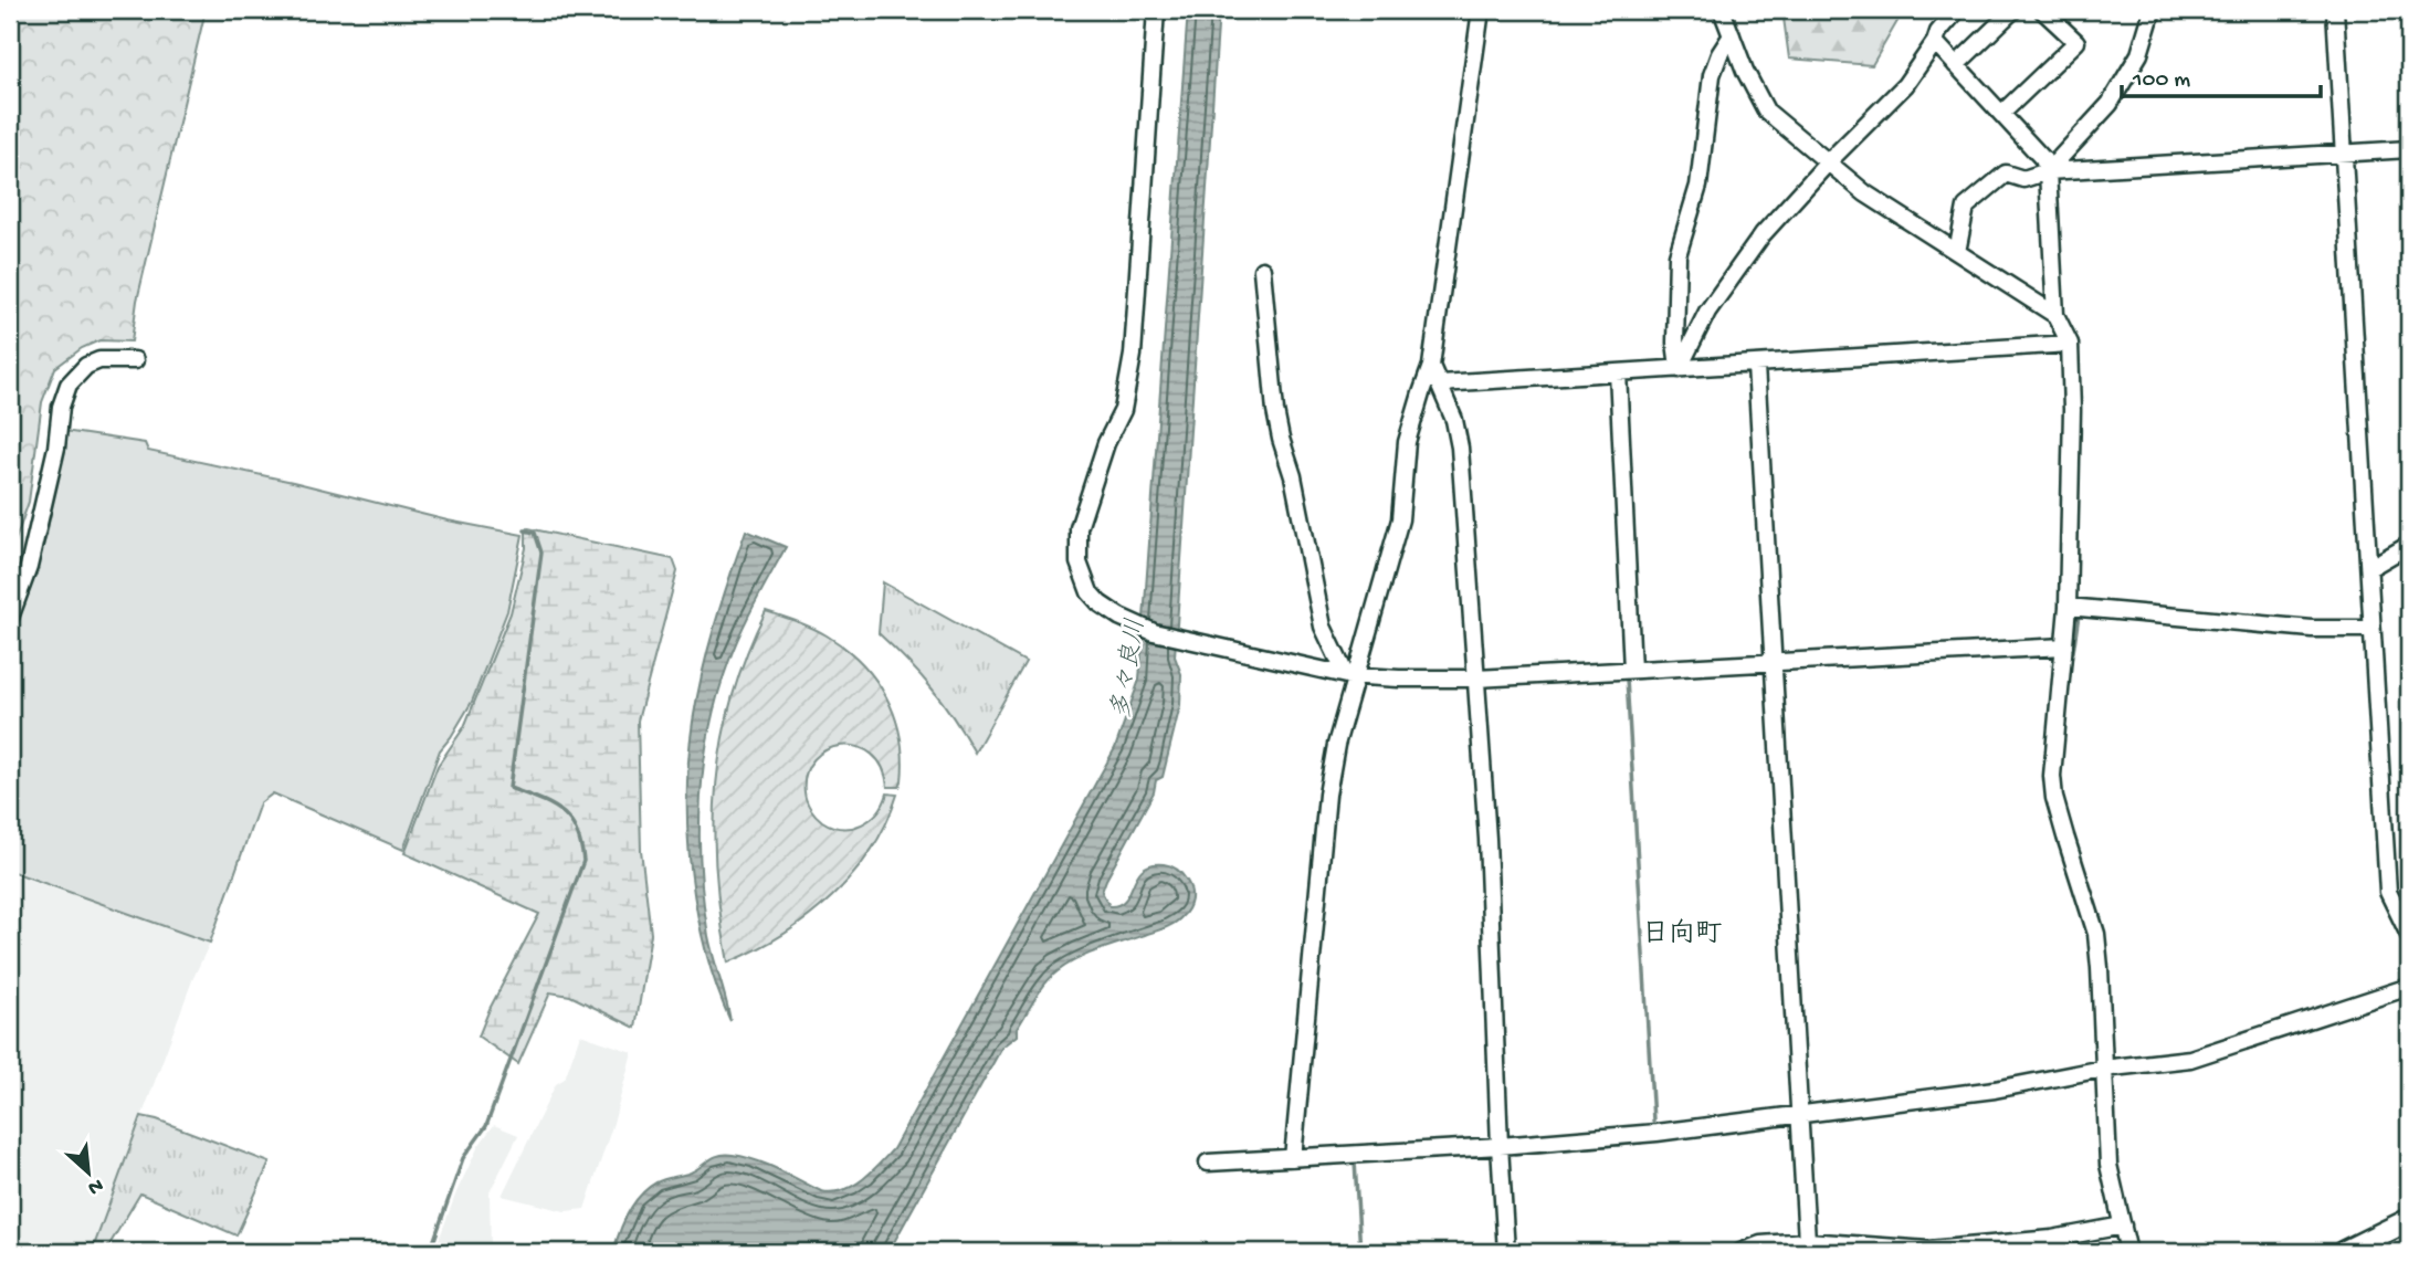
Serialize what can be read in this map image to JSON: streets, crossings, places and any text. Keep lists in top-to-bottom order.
{
  "districts": ["日向町"],
  "water": ["多々良川"],
  "scale_bar": "100 m",
  "north": "bottom right"
}
